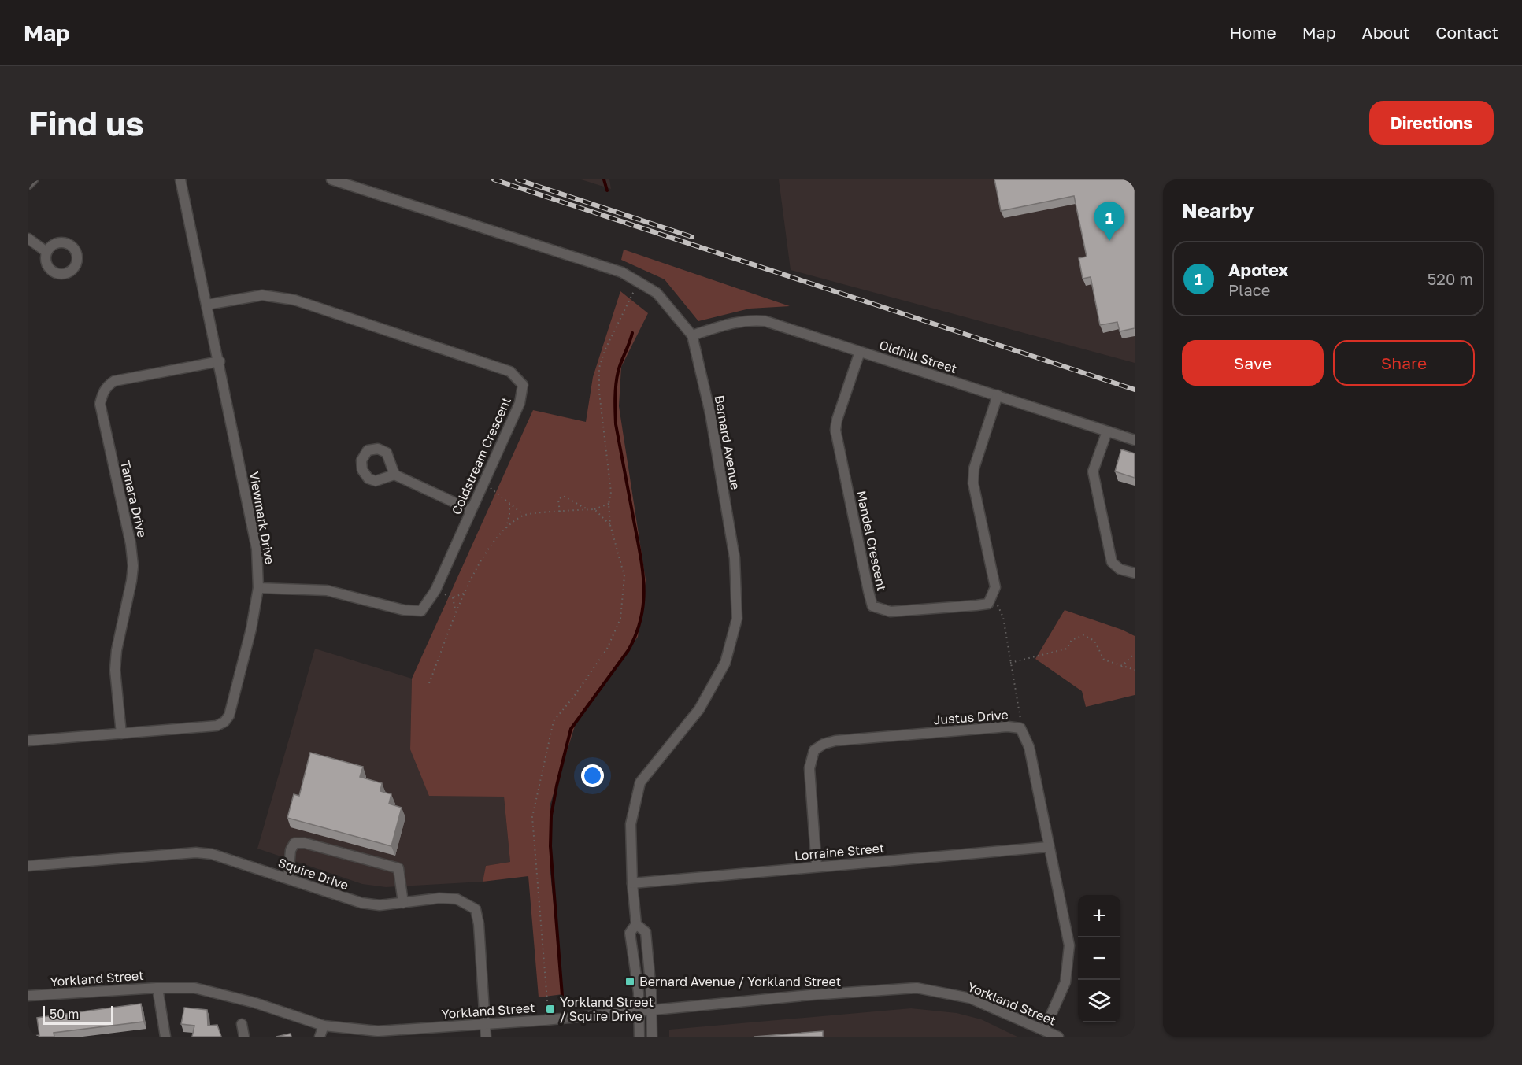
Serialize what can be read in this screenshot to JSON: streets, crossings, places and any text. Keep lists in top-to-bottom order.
{
  "streets": {
    "street": [
      "Oldhill Street",
      "Bernard Avenue",
      "Coldstream Crescent",
      "Tamara Drive",
      "Viewmark Drive",
      "Mandel Crescent",
      "Justus Drive",
      "Lorraine Street",
      "Squire Drive",
      "Yorkland Street"
    ]
  },
  "crossings": [
    ["Oldhill Street", "Bernard Avenue"],
    ["Oldhill Street", "Mandel Crescent"],
    ["Bernard Avenue", "Lorraine Street"],
    ["Bernard Avenue", "Yorkland Street"],
    ["Coldstream Crescent", "Viewmark Drive"],
    ["Tamara Drive", "Viewmark Drive"],
    ["Justus Drive", "Lorraine Street"],
    ["Justus Drive", "Yorkland Street"],
    ["Squire Drive", "Yorkland Street"]
  ],
  "places": {
    "transit": ["Bernard Avenue / Yorkland Street", "Yorkland Street / Squire Drive"]
  },
  "scale_bar": "50 m",
  "page": {
    "header": "Map",
    "nav": [
      "Home",
      "Map",
      "About",
      "Contact"
    ],
    "buttons": [
      "Directions",
      ["Save", "Share"]
    ],
    "title": "Find us",
    "heading": "Nearby",
    "pins": "1",
    "list": [
      {
        "mark": "1",
        "name": "Apotex",
        "note": "Place",
        "value": "520 m"
      }
    ],
    "map_buttons": ["+", "−"],
    "scale": "50 m"
  }
}
